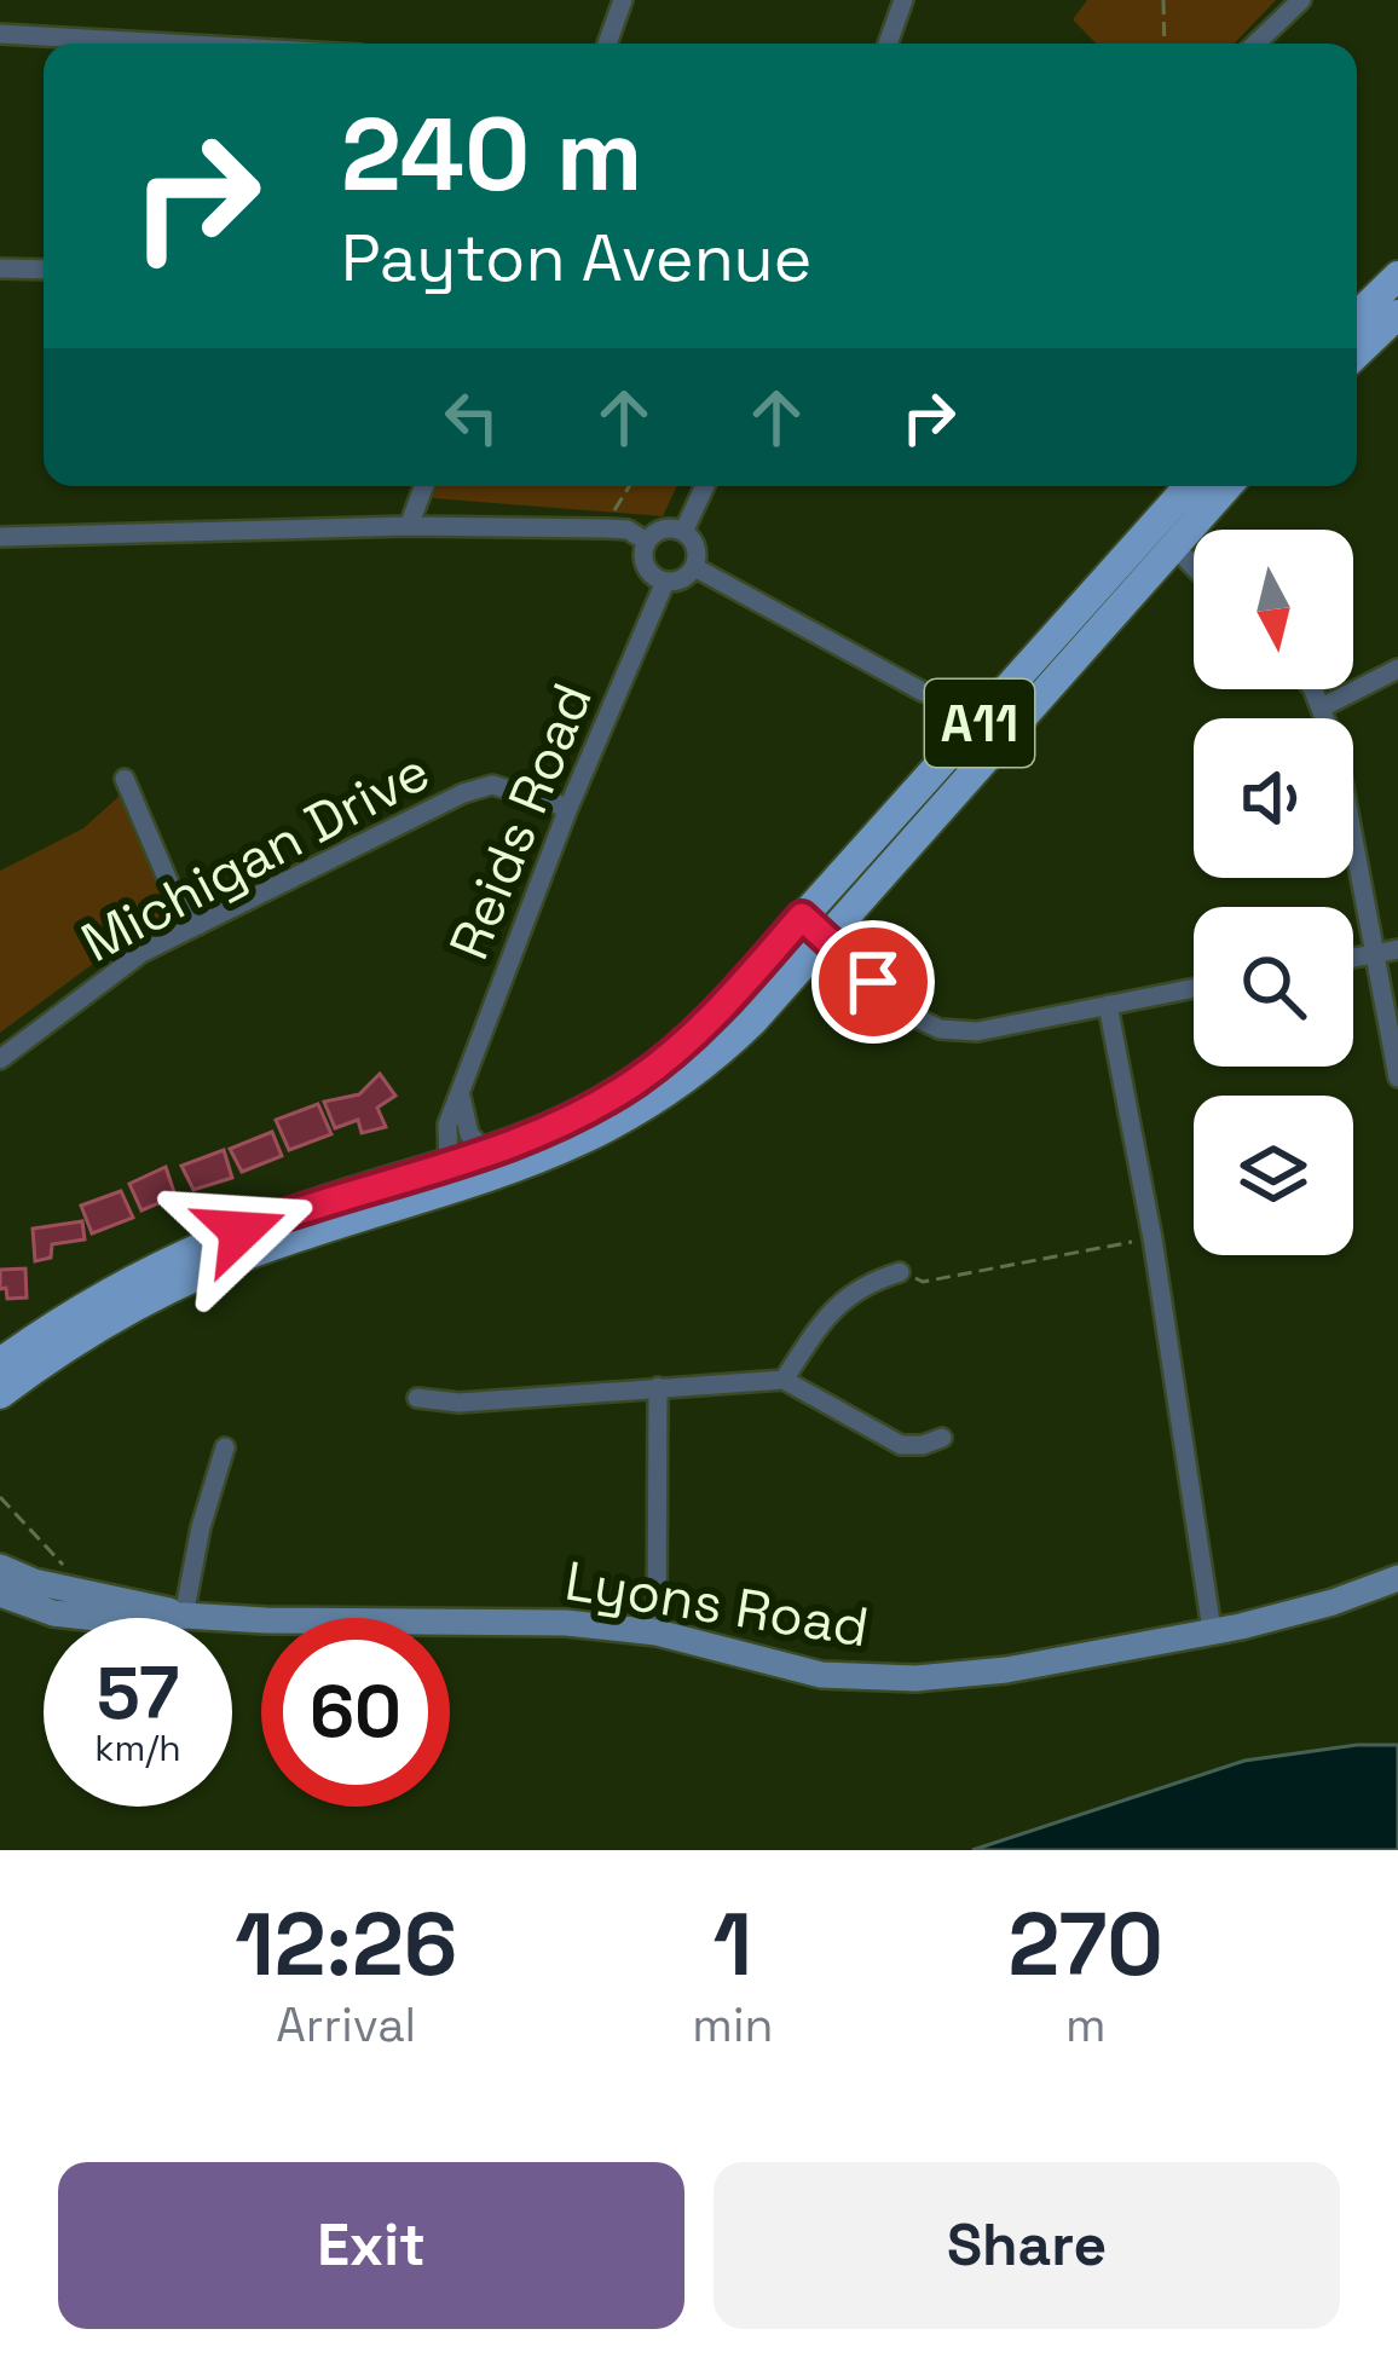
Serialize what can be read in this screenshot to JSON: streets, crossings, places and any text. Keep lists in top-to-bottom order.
{
  "streets": {
    "main road": ["A11"],
    "street": ["Reids Road", "Michigan Drive", "Lyons Road"]
  },
  "crossings": [
    ["A11", "Reids Road"],
    ["Reids Road", "Michigan Drive"]
  ],
  "north": "bottom",
  "page": {
    "turn": ["240 m", "Payton Avenue"],
    "speed": "57 km/h",
    "limit": "60",
    "eta": [
      "12:26",
      "Arrival",
      "1",
      "min",
      "270",
      "m"
    ],
    "buttons": ["Exit", "Share"]
  }
}
